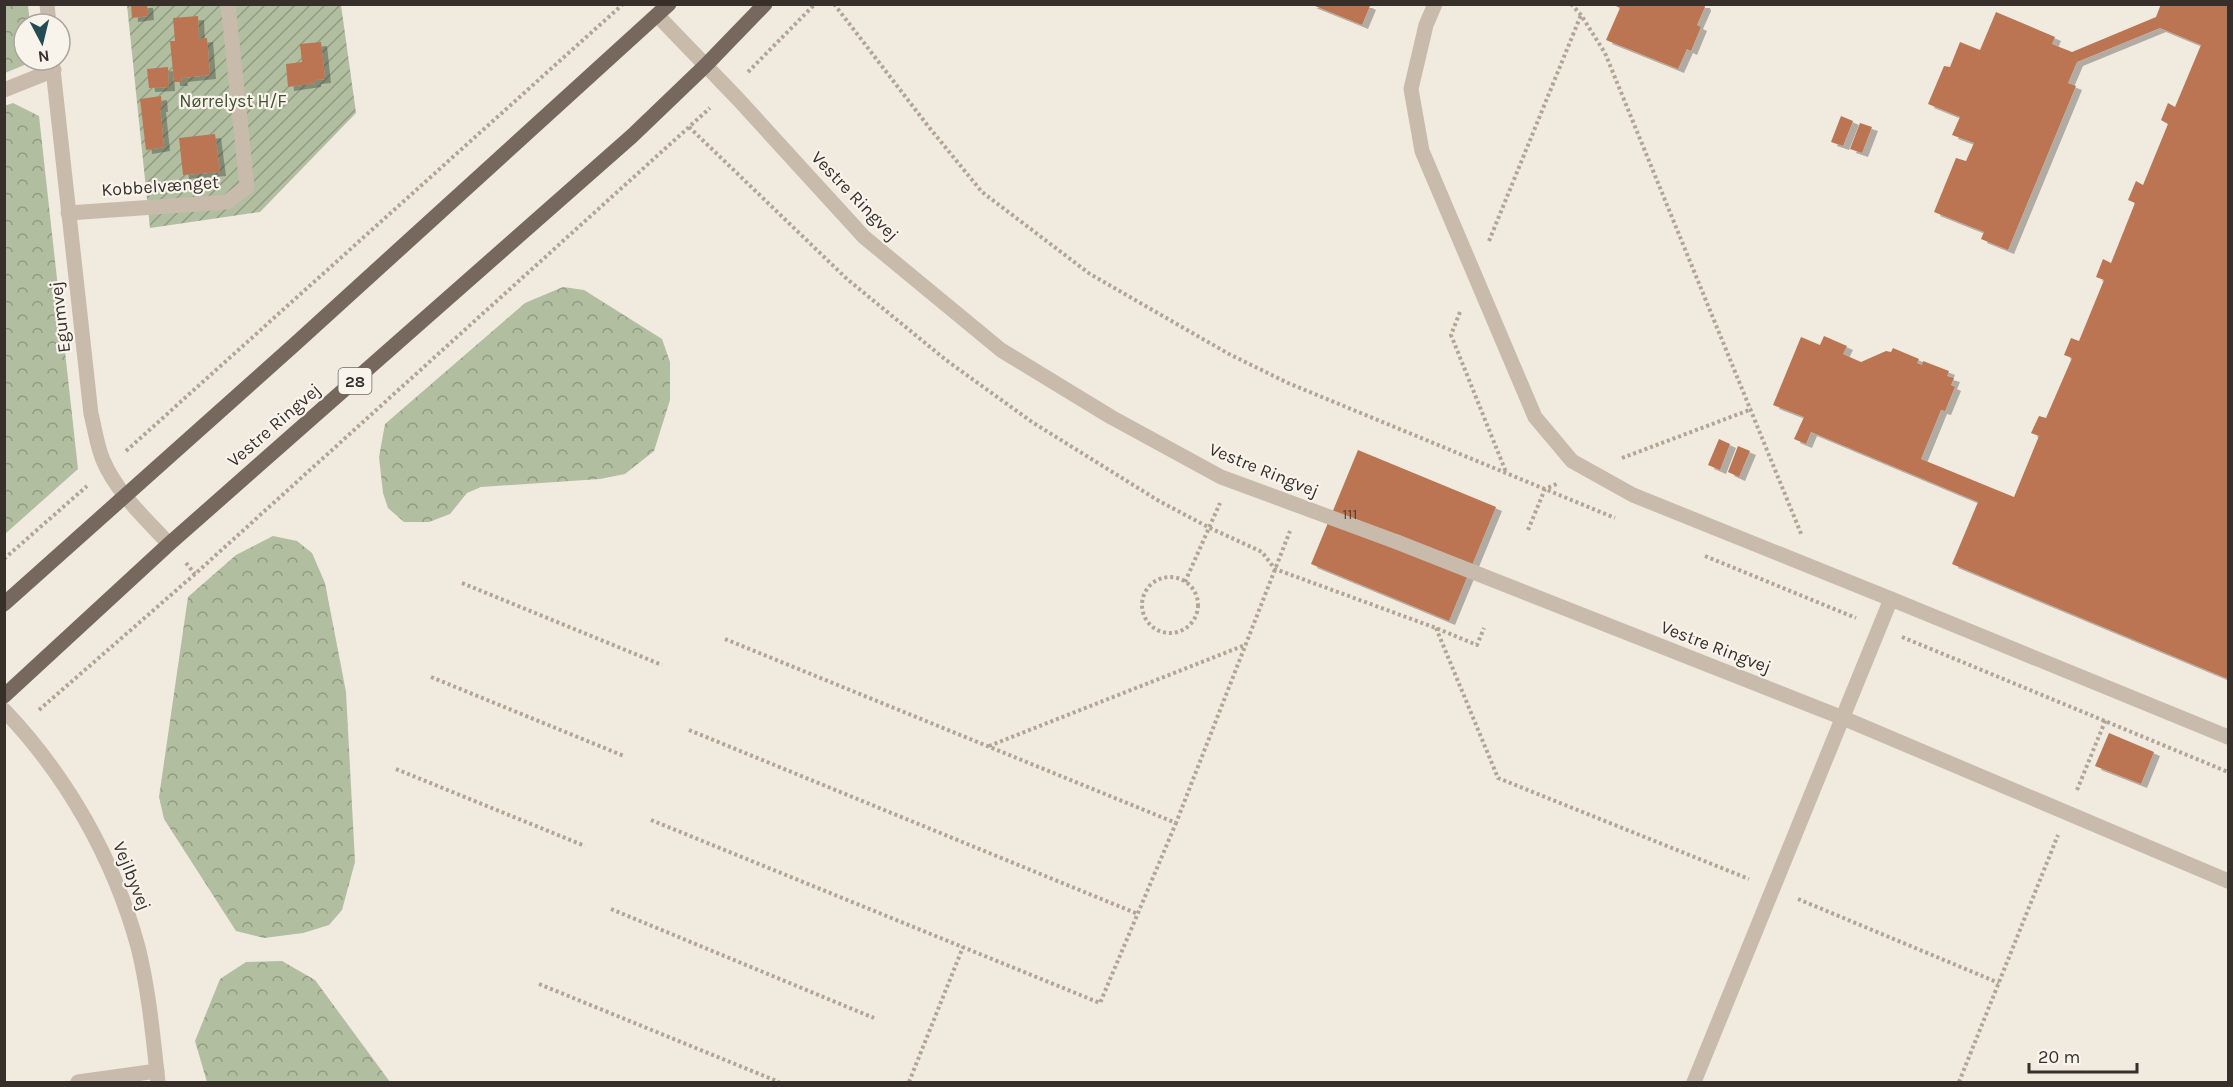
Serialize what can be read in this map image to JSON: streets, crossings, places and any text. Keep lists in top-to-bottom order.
{
  "streets": {
    "main road": ["Vestre Ringvej", "28"],
    "street": ["Kobbelvænget", "Egumvej", "Vejlbyvej"]
  },
  "crossings": [
    ["Kobbelvænget", "Egumvej"],
    ["Vestre Ringvej", "Egumvej"]
  ],
  "parks": ["Nørrelyst H/F"],
  "house_numbers": ["111"],
  "scale_bar": "20 m",
  "north": "bottom"
}
